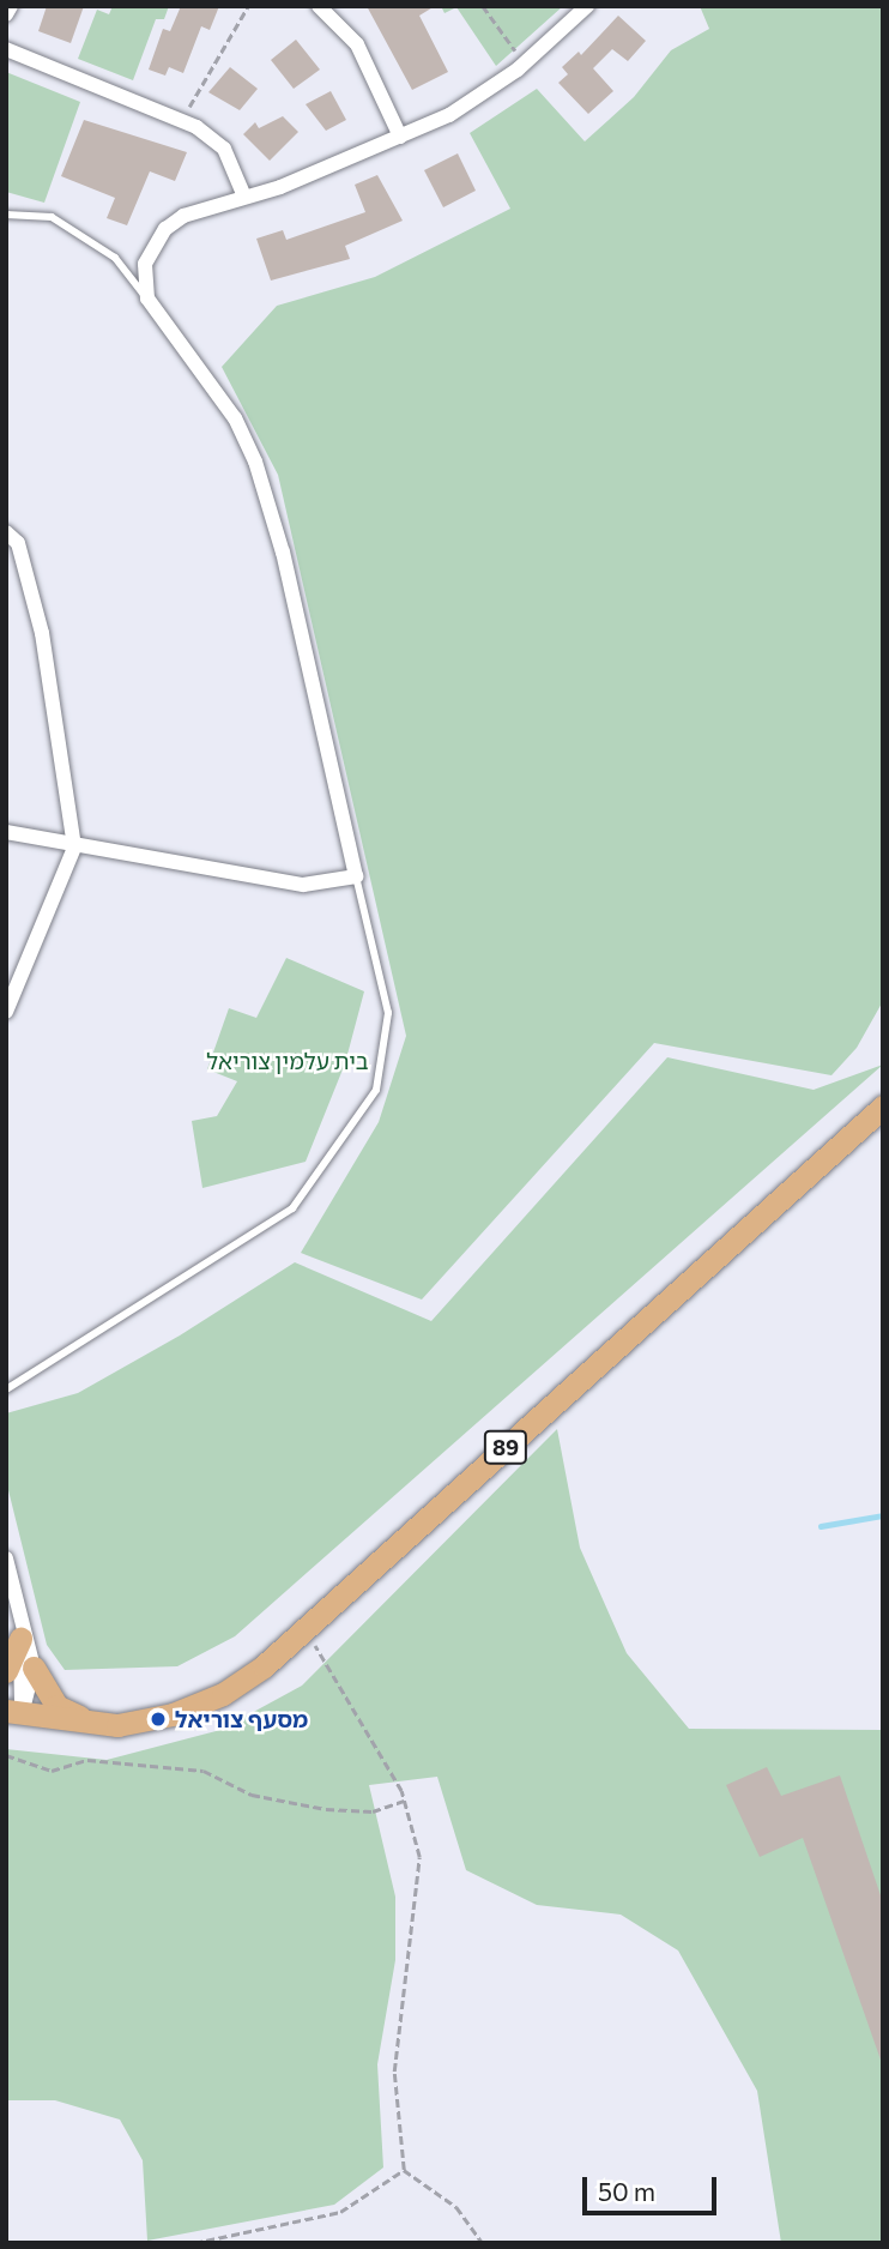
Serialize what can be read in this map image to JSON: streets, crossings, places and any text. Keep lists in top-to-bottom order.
{
  "streets": {
    "highway": ["89"]
  },
  "parks": ["בית עלמין צוריאל"],
  "places": ["מסעף צוריאל"],
  "scale_bar": "50 m"
}
